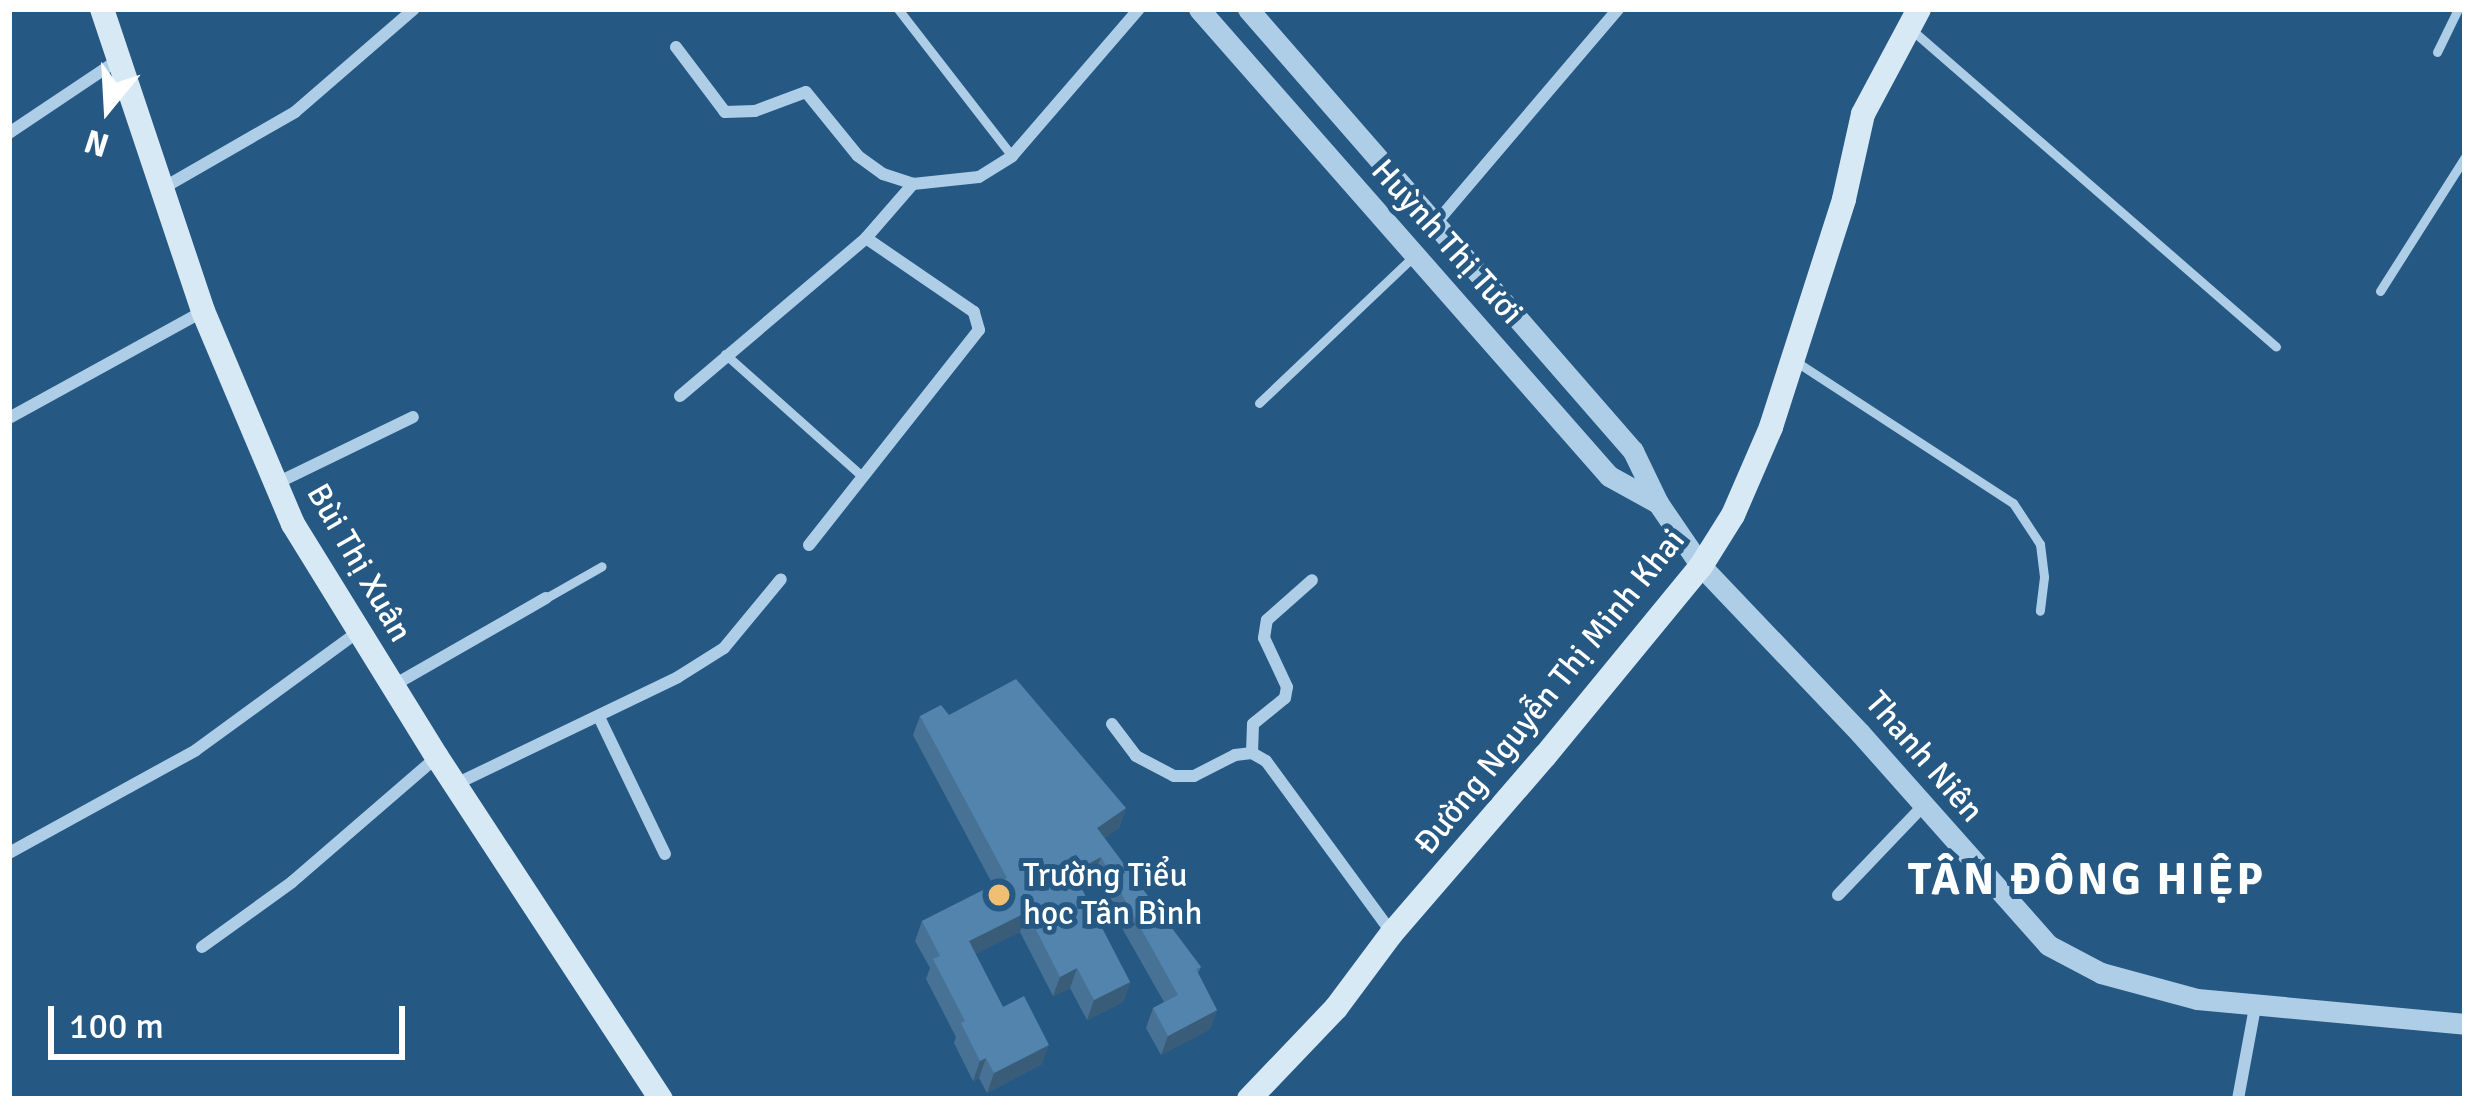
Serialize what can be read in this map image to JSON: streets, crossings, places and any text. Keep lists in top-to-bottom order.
{
  "streets": {
    "main road": ["Bùi Thị Xuân", "Đường Nguyễn Thị Minh Khai"],
    "street": ["Huỳnh Thị Tươi", "Thanh Niên"]
  },
  "crossings": [
    ["Huỳnh Thị Tươi", "Đường Nguyễn Thị Minh Khai"],
    ["Huỳnh Thị Tươi", "Thanh Niên"],
    ["Đường Nguyễn Thị Minh Khai", "Thanh Niên"]
  ],
  "districts": ["TÂN ĐÔNG HIỆP"],
  "places": ["Trường Tiểu học Tân Bình"],
  "scale_bar": "100 m",
  "north": "bottom"
}
